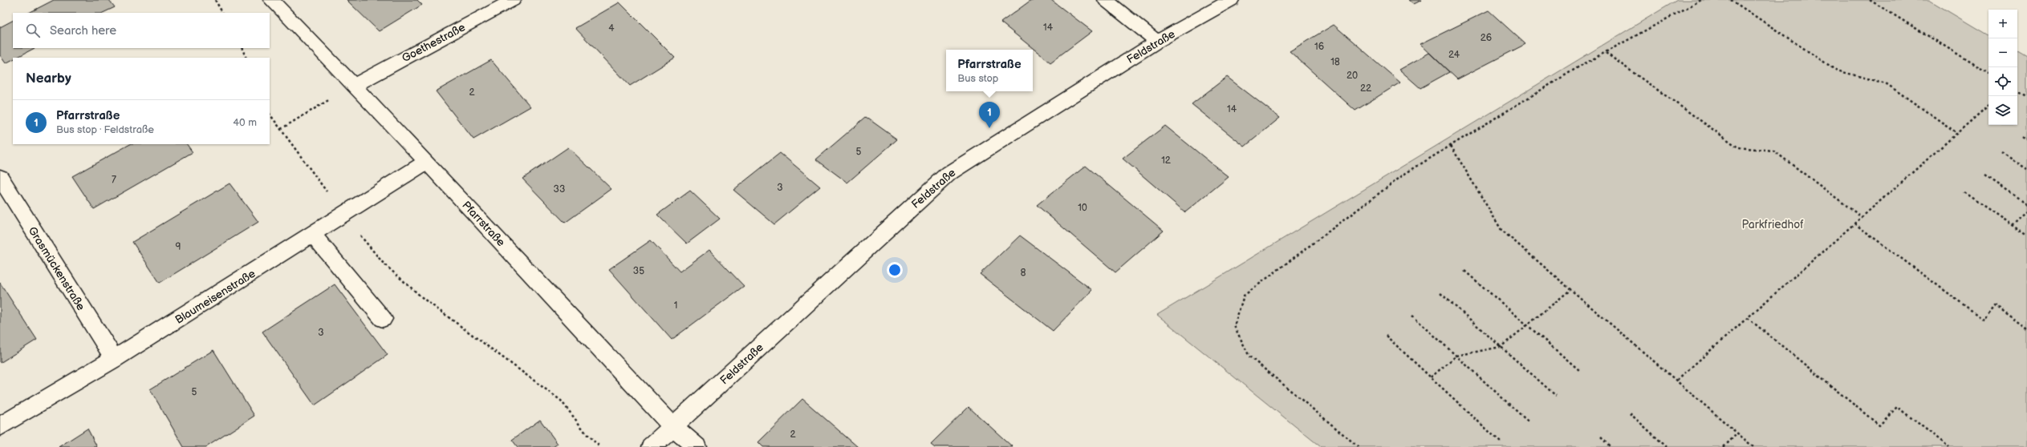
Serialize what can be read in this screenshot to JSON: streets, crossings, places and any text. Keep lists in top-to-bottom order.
{
  "streets": {
    "street": [
      "Goethestraße",
      "Feldstraße",
      "Pfarrstraße",
      "Grasmückenstraße",
      "Blaumeisenstraße"
    ]
  },
  "crossings": [
    ["Goethestraße", "Pfarrstraße"],
    ["Feldstraße", "Pfarrstraße"],
    ["Pfarrstraße", "Blaumeisenstraße"],
    ["Grasmückenstraße", "Blaumeisenstraße"]
  ],
  "parks": ["Parkfriedhof"],
  "house_numbers": [
    "14",
    "4",
    "26",
    "16",
    "24",
    "18",
    "20",
    "22",
    "2",
    "14",
    "5",
    "12",
    "7",
    "3",
    "33",
    "10",
    "9",
    "35",
    "8",
    "1",
    "3",
    "5",
    "2"
  ],
  "page": {
    "map_buttons": ["+", "−"],
    "search": "Search here",
    "popup": ["Pfarrstraße", "Bus stop"],
    "heading": "Nearby",
    "list": [
      {
        "mark": "1",
        "name": "Pfarrstraße",
        "note": "Bus stop · Feldstraße",
        "value": "40 m"
      }
    ],
    "pins": "1"
  }
}
